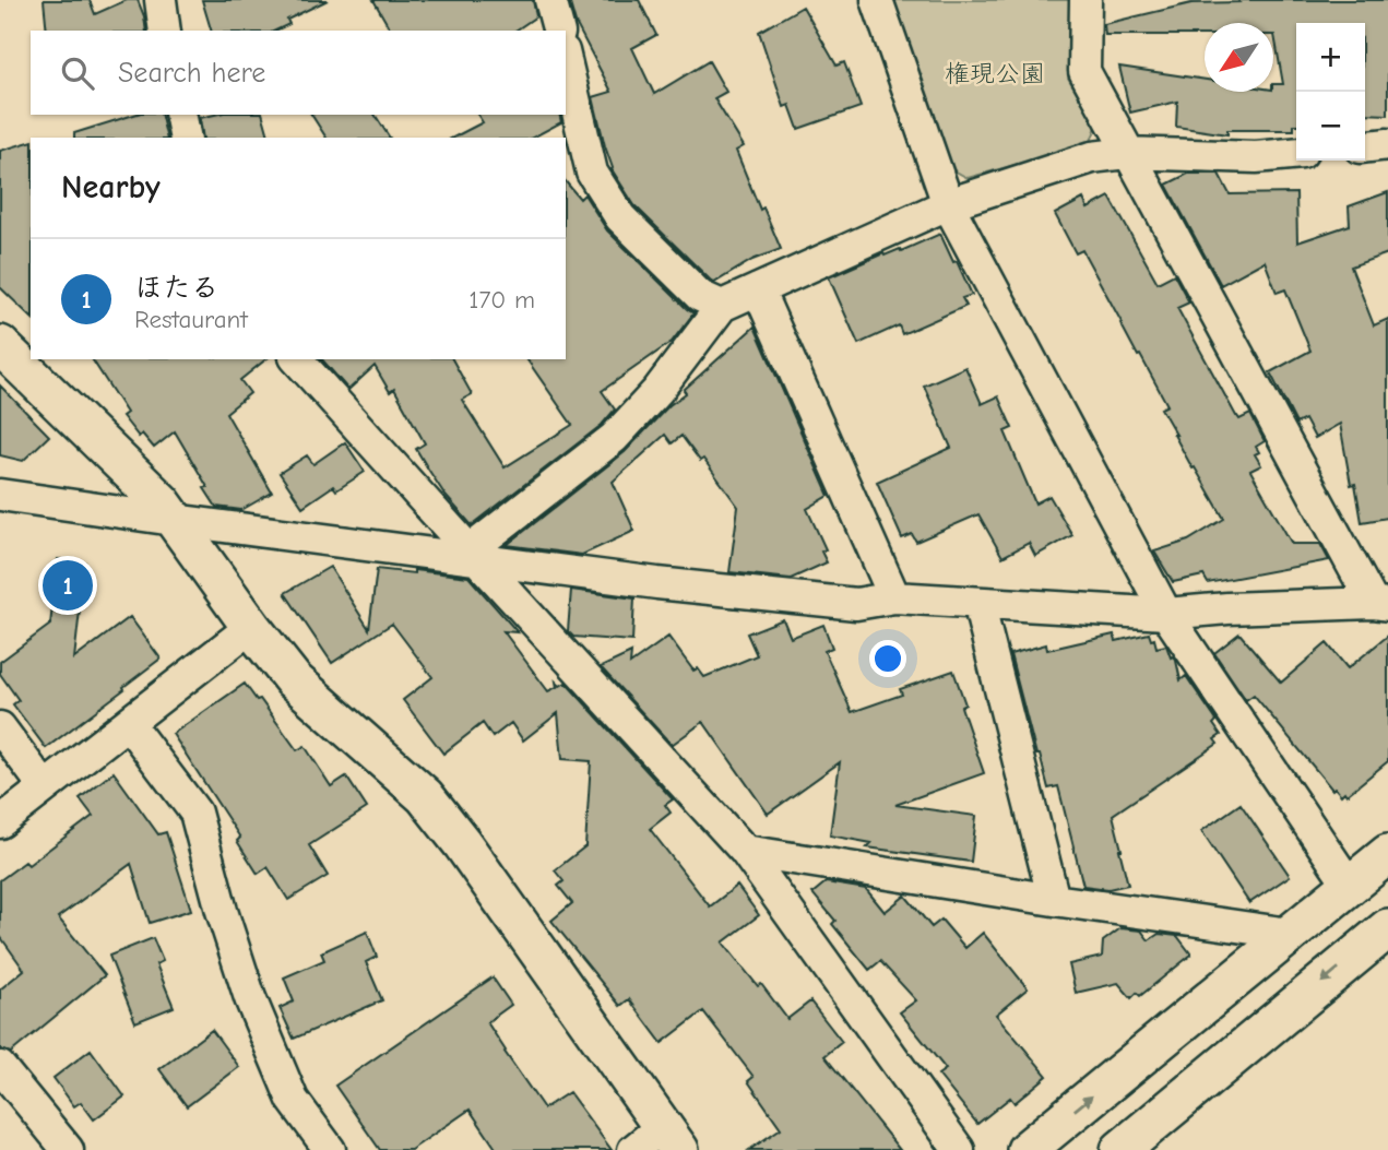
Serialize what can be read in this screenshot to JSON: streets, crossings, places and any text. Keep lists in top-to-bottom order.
{
  "parks": ["権現公園"],
  "north": "bottom left",
  "page": {
    "map_buttons": ["+", "−"],
    "search": "Search here",
    "heading": "Nearby",
    "list": [
      {
        "mark": "1",
        "name": "ほたる",
        "note": "Restaurant",
        "value": "170 m"
      }
    ],
    "pins": "1"
  }
}
